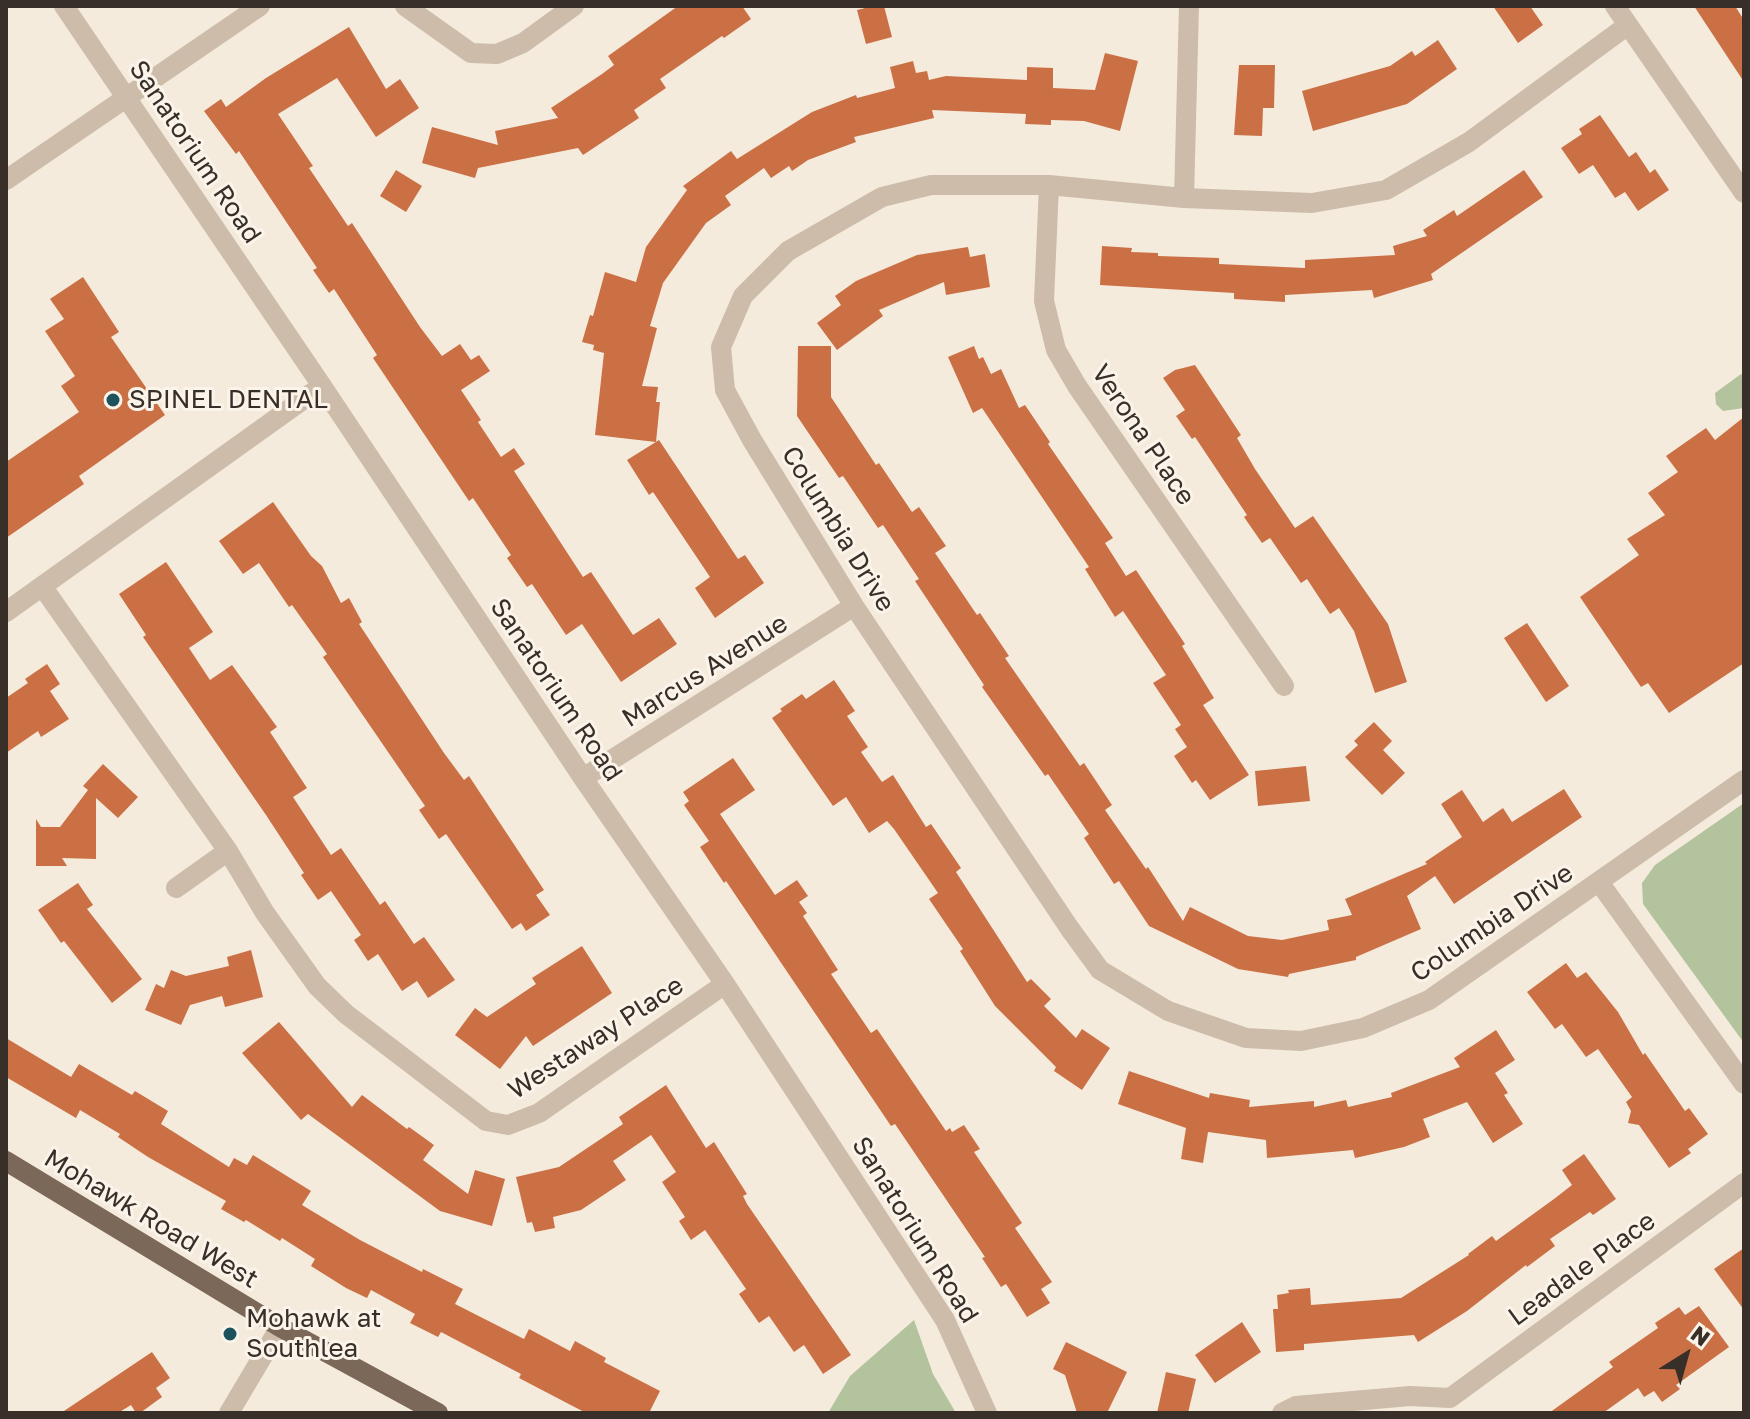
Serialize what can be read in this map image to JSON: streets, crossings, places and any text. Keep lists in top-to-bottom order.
{
  "streets": {
    "main road": ["Mohawk Road West"],
    "street": [
      "Sanatorium Road",
      "Verona Place",
      "Columbia Drive",
      "Marcus Avenue",
      "Westaway Place",
      "Leadale Place"
    ]
  },
  "crossings": [
    ["Sanatorium Road", "Marcus Avenue"],
    ["Sanatorium Road", "Westaway Place"],
    ["Verona Place", "Columbia Drive"],
    ["Columbia Drive", "Marcus Avenue"]
  ],
  "places": ["SPINEL DENTAL", "Mohawk at Southlea"],
  "north": "top right"
}
